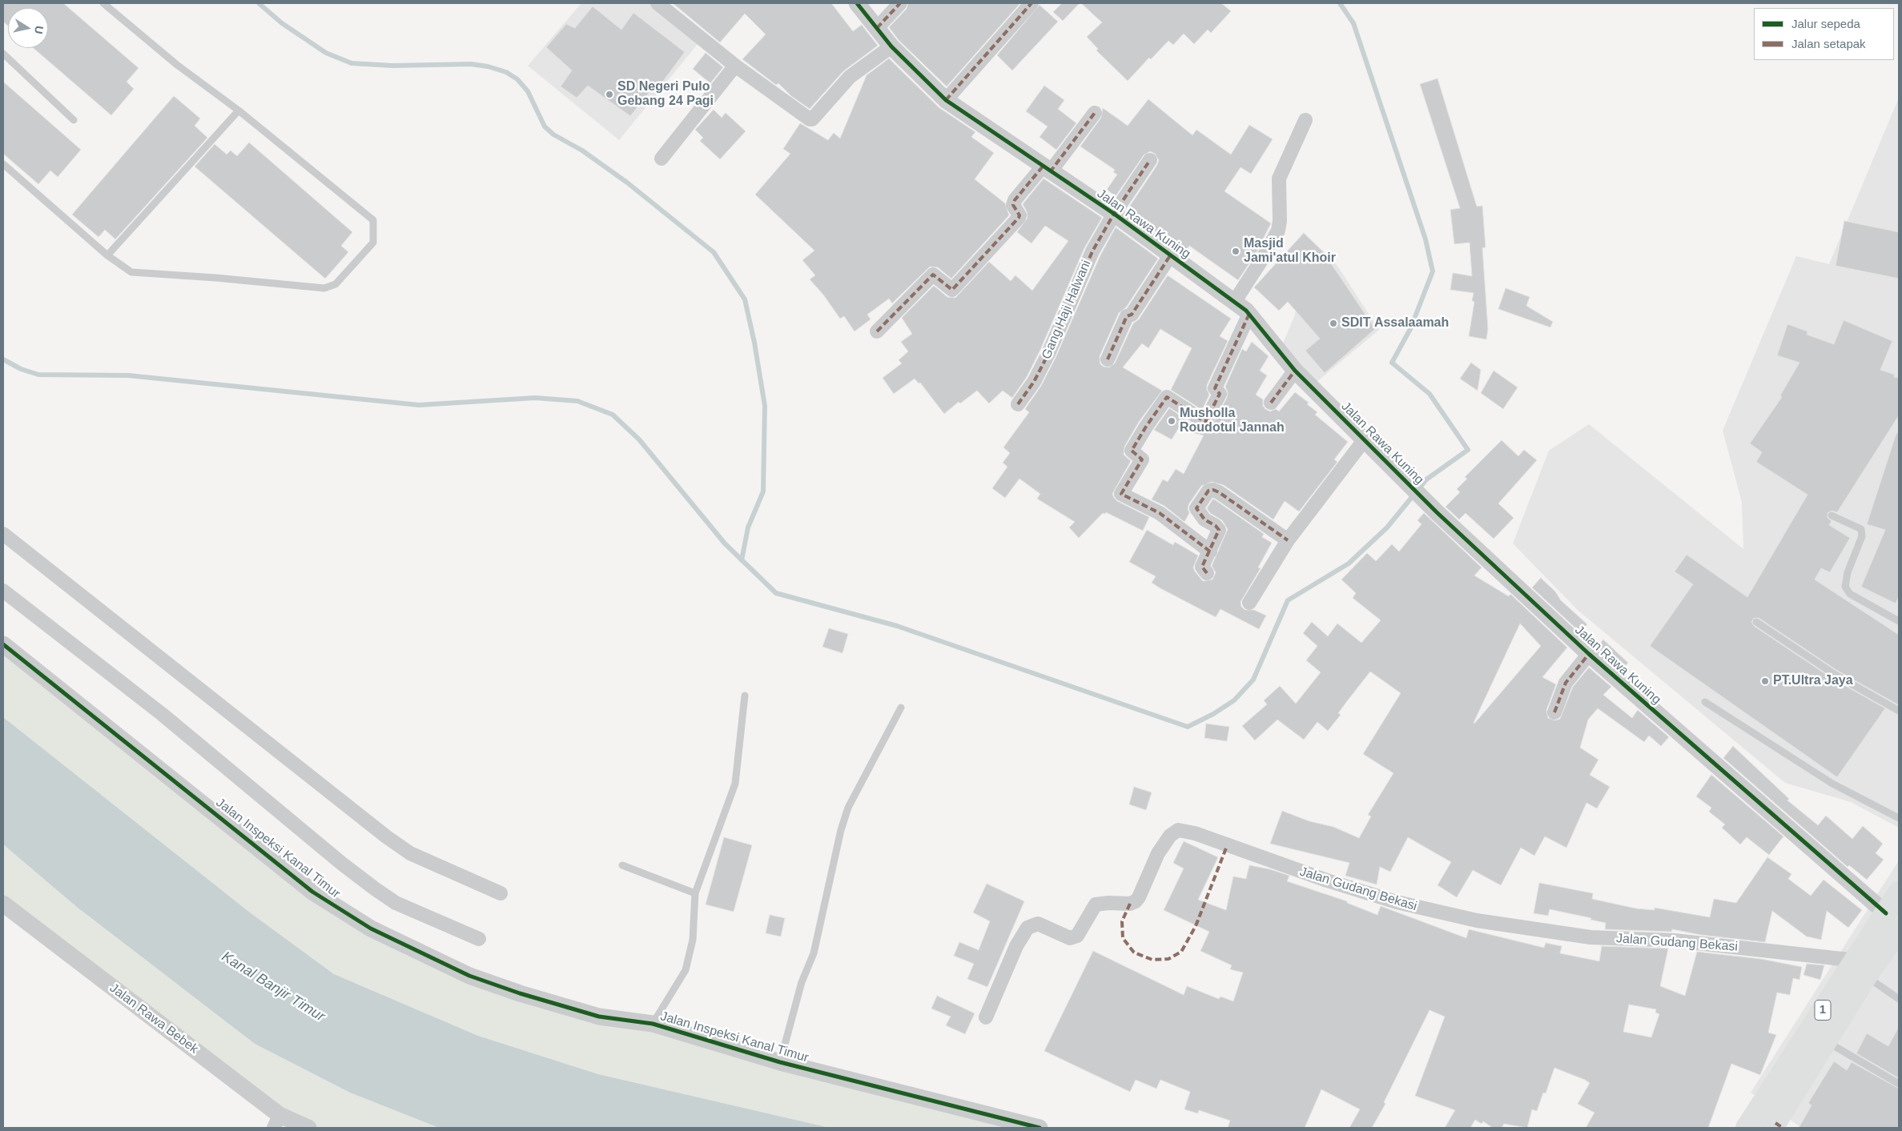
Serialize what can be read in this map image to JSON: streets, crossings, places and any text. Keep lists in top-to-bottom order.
{
  "streets": {
    "highway": ["1"],
    "street": [
      "Jalan Rawa Kuning",
      "Gang Haji Halwani",
      "Jalan Inspeksi Kanal Timur",
      "Jalan Gudang Bekasi",
      "Jalan Rawa Bebek"
    ]
  },
  "crossings": [
    ["Jalan Rawa Kuning", "Gang Haji Halwani"],
    ["Jalan Rawa Kuning", "1"],
    ["Jalan Gudang Bekasi", "1"]
  ],
  "water": ["Kanal Banjir Timur"],
  "places": [
    "SD Negeri Pulo Gebang 24 Pagi",
    "Masjid Jami'atul Khoir",
    "SDIT Assalaamah",
    "Musholla Roudotul Jannah",
    "PT.Ultra Jaya"
  ],
  "legend": ["Jalur sepeda", "Jalan setapak"],
  "north": "right"
}
